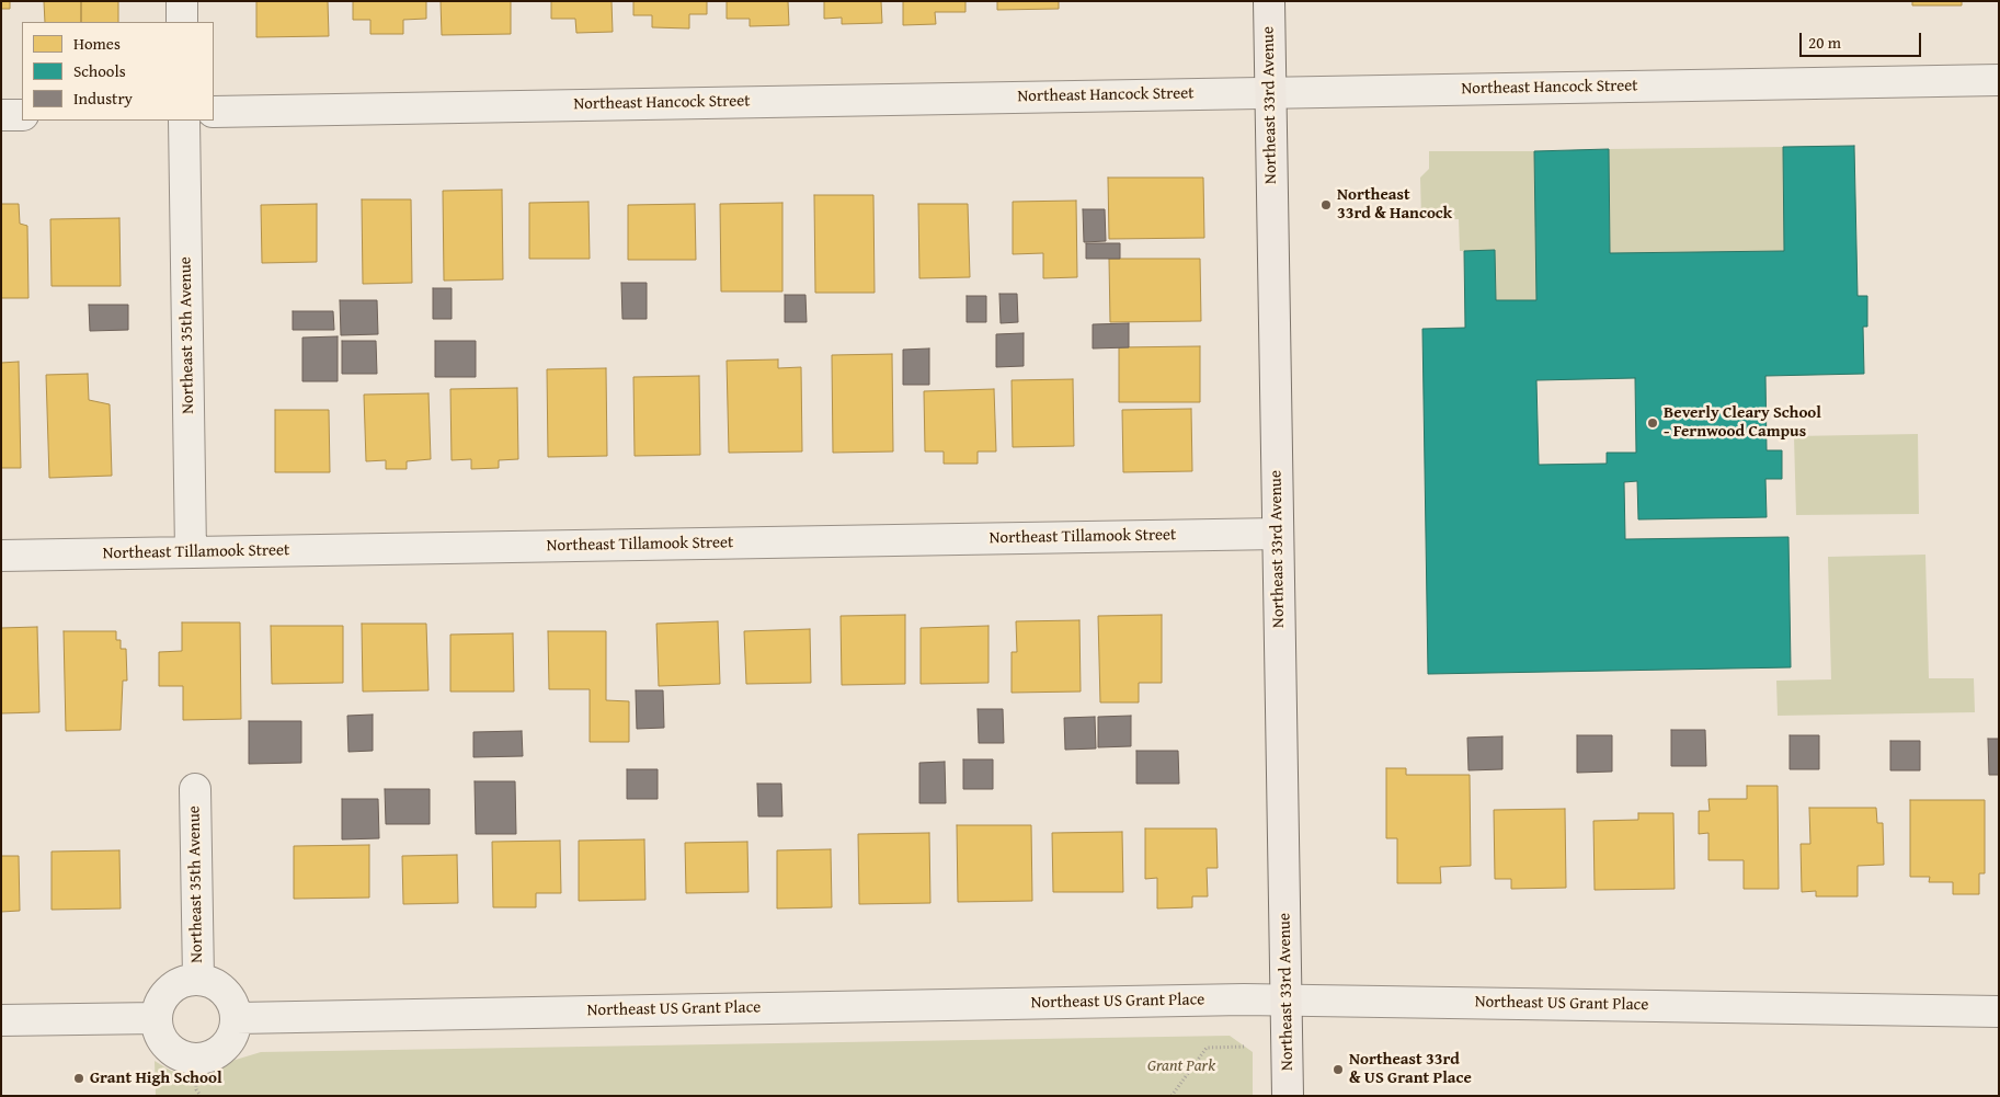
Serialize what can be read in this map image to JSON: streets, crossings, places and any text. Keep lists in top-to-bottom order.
{
  "streets": {
    "main road": ["Northeast 33rd Avenue"],
    "street": [
      "Northeast Hancock Street",
      "Northeast 35th Avenue",
      "Northeast Tillamook Street",
      "Northeast US Grant Place"
    ]
  },
  "crossings": [
    ["Northeast Hancock Street", "Northeast 33rd Avenue"],
    ["Northeast 33rd Avenue", "Northeast Tillamook Street"],
    ["Northeast 33rd Avenue", "Northeast US Grant Place"],
    ["Northeast 35th Avenue", "Northeast Tillamook Street"],
    ["Northeast 35th Avenue", "Northeast US Grant Place"]
  ],
  "parks": ["Grant Park"],
  "places": [
    "Northeast 33rd & Hancock",
    "Beverly Cleary School - Fernwood Campus",
    "Northeast 33rd & US Grant Place",
    "Grant High School"
  ],
  "legend": ["Homes", "Schools", "Industry"],
  "scale_bar": "20 m"
}
